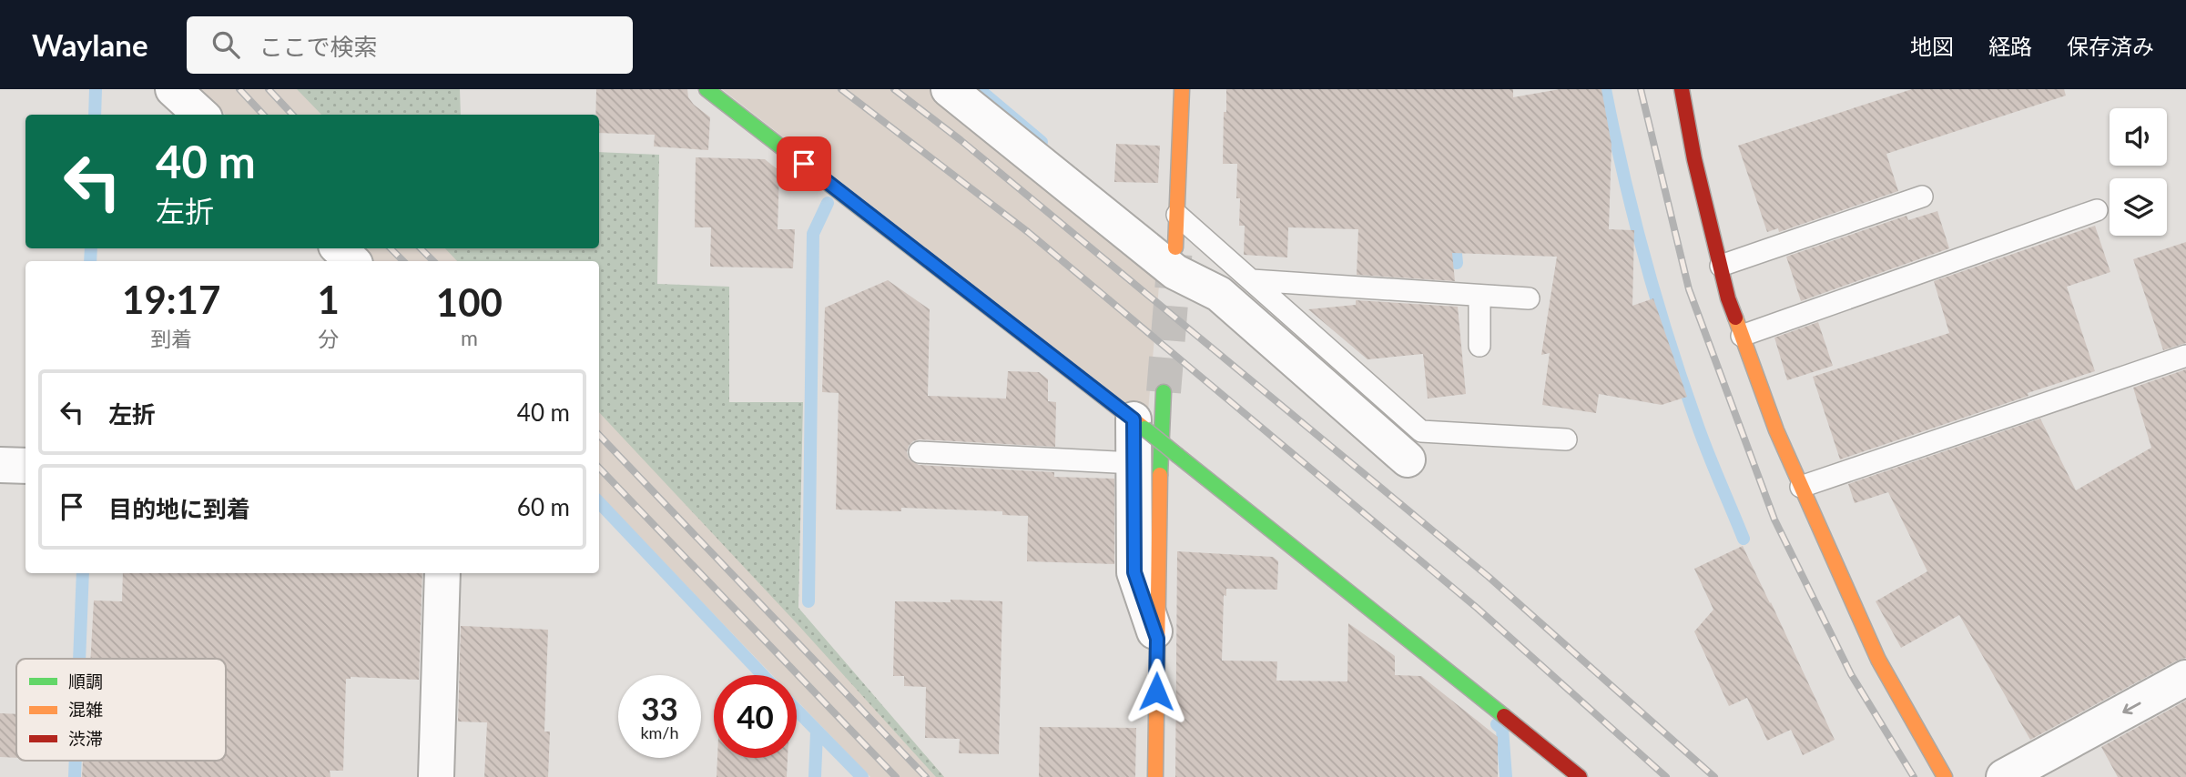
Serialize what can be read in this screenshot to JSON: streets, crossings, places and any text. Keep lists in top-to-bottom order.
{
  "legend": ["順調", "混雑", "渋滞"],
  "page": {
    "header": "Waylane",
    "search": "ここで検索",
    "nav": ["地図", "経路", "保存済み"],
    "turn": ["40 m", "左折"],
    "eta": [
      "19:17",
      "到着",
      "1",
      "分",
      "100",
      "m"
    ],
    "list": [
      {
        "name": "左折",
        "value": "40 m"
      },
      {
        "name": "目的地に到着",
        "value": "60 m"
      }
    ],
    "speed": "33 km/h",
    "limit": "40"
  }
}
